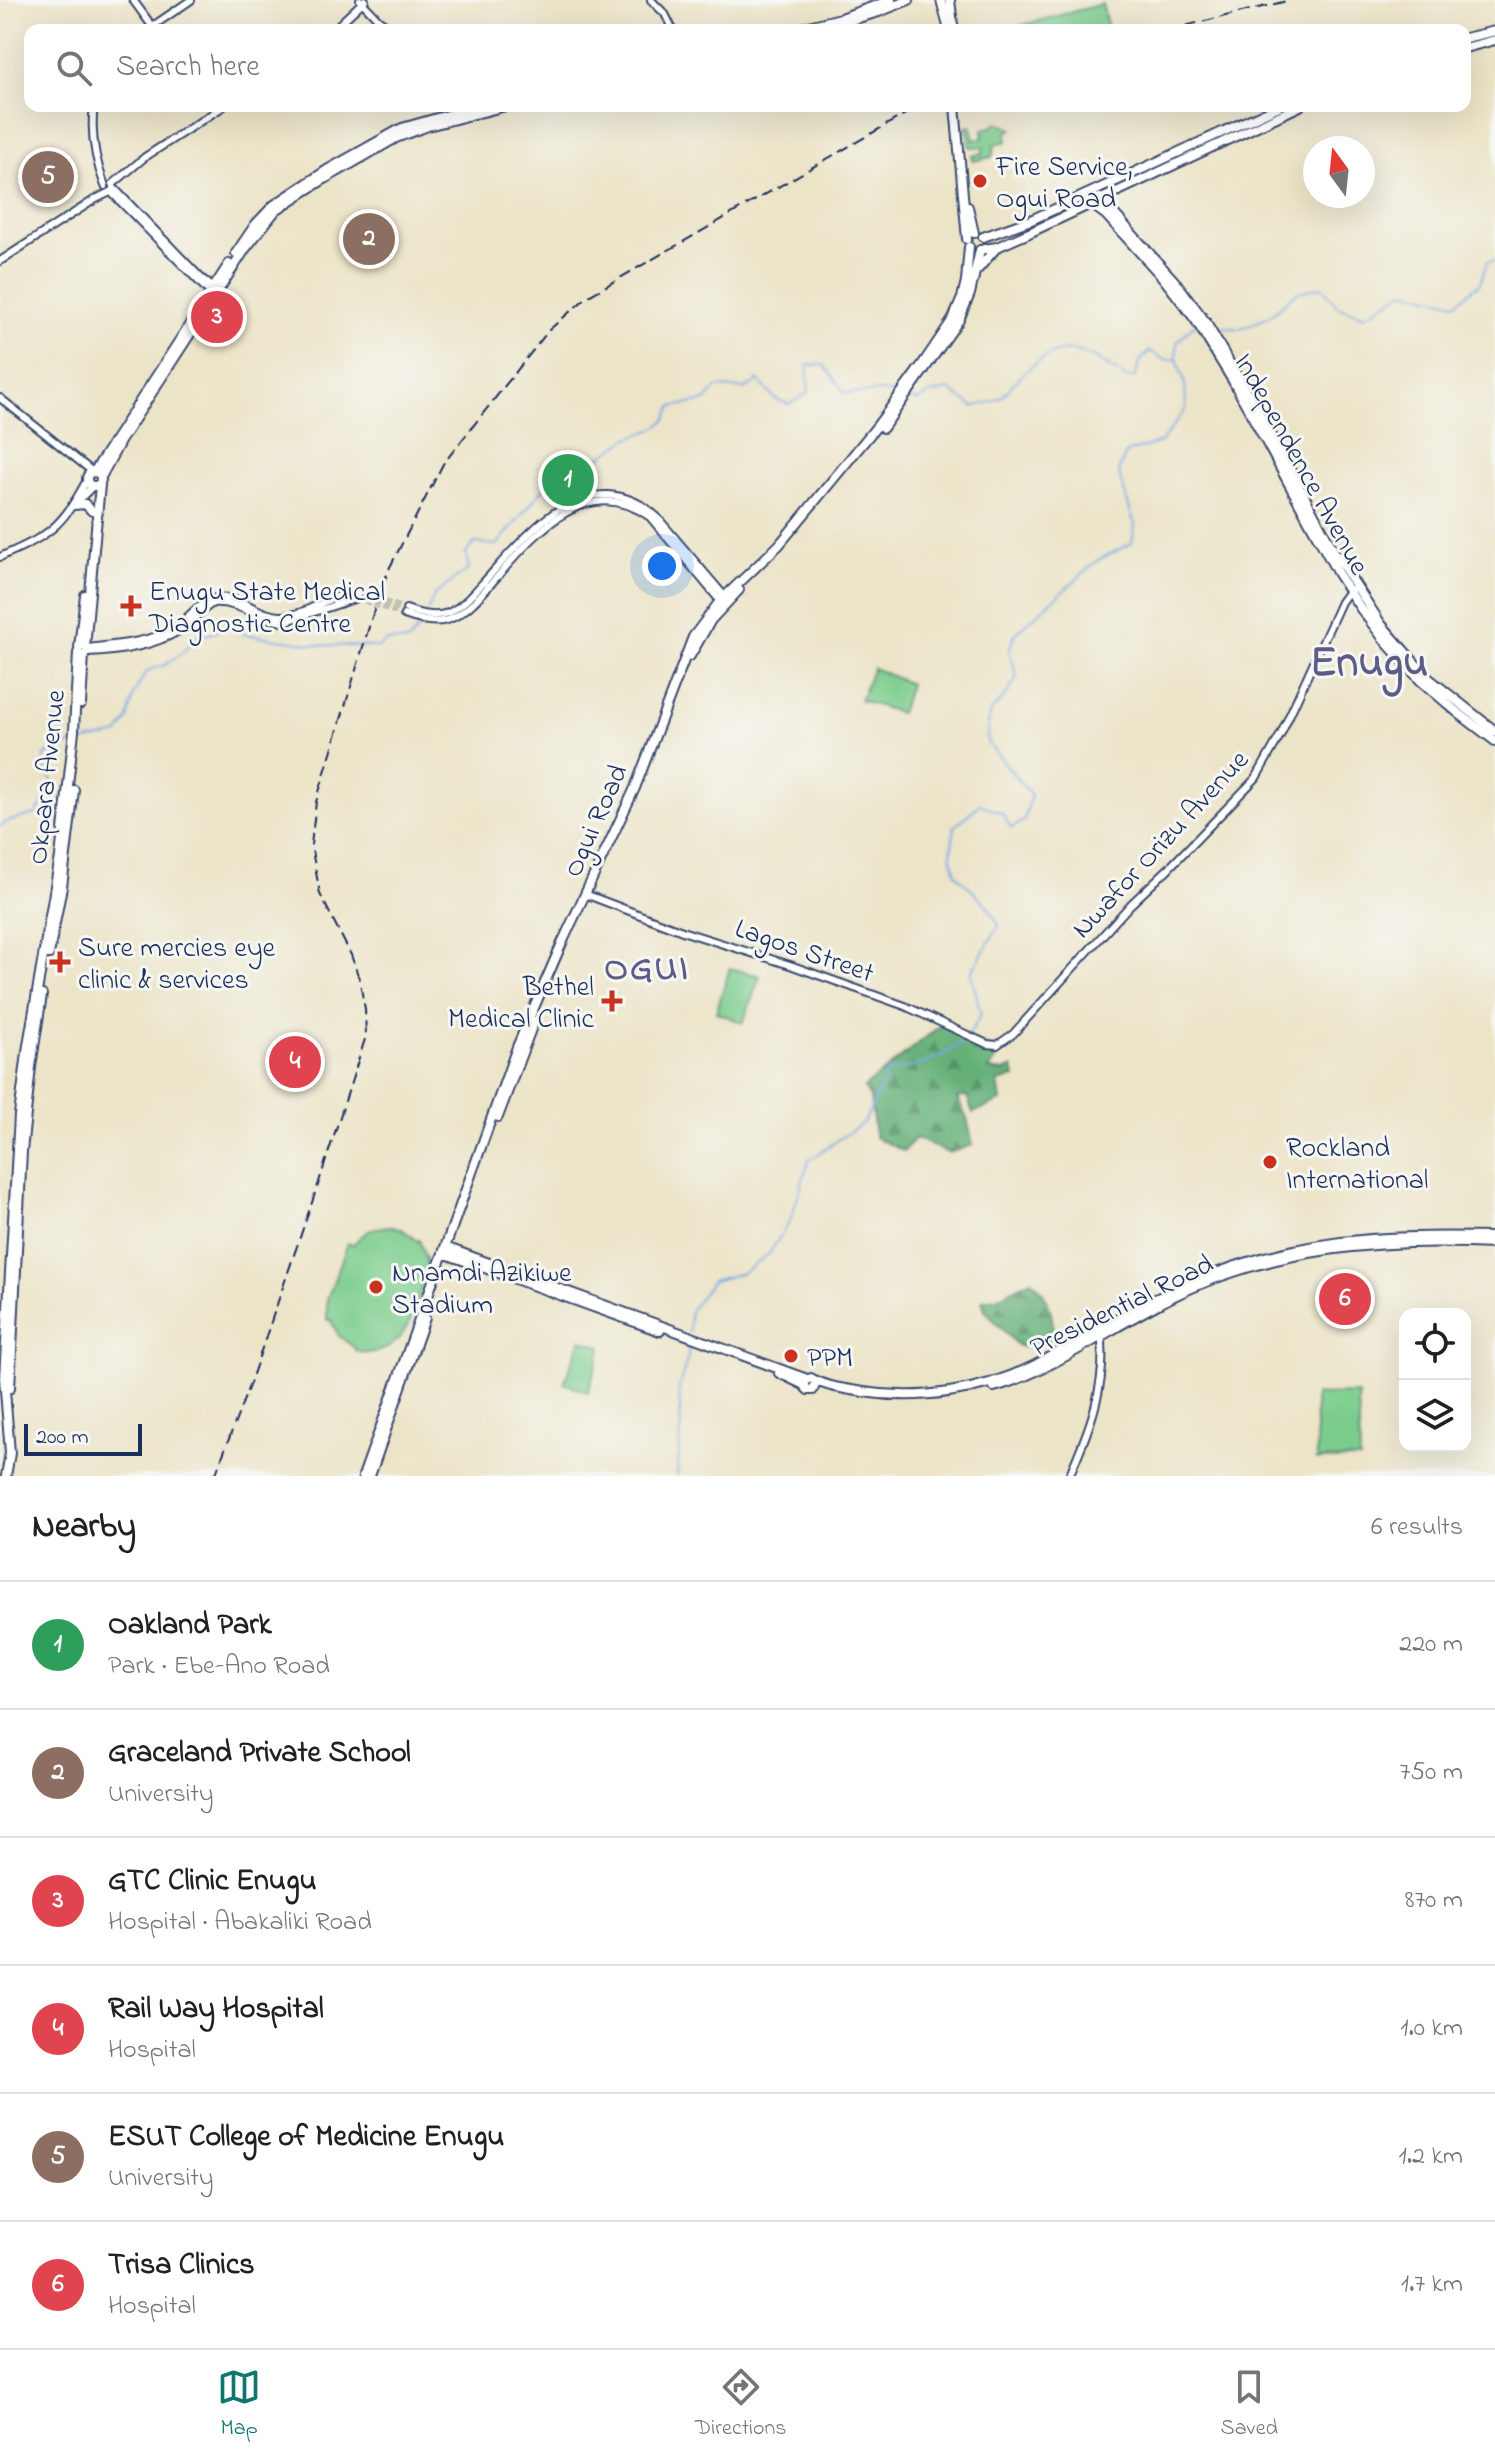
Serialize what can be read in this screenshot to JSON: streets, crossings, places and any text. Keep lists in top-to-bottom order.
{
  "streets": {
    "main road": [
      "Independence Avenue",
      "Okpara Avenue",
      "Ogui Road",
      "Presidential Road"
    ],
    "street": ["Nwafor Orizu Avenue", "Lagos Street"]
  },
  "crossings": [
    ["Independence Avenue", "Nwafor Orizu Avenue"],
    ["Ogui Road", "Lagos Street"],
    ["Ogui Road", "Presidential Road"],
    ["Nwafor Orizu Avenue", "Lagos Street"]
  ],
  "districts": ["Enugu", "OGUI"],
  "places": {
    "other": [
      "Fire Service, Ogui Road",
      "Rockland International",
      "Nnamdi Azikiwe Stadium",
      "PPM"
    ],
    "health": ["Enugu State Medical Diagnostic Centre", "Sure mercies eye clinic & services", "Bethel Medical Clinic"]
  },
  "scale_bar": "200 m",
  "north": "top",
  "page": {
    "search": "Search here",
    "pins": [
      "5",
      "2",
      "3",
      "1",
      "4",
      "6"
    ],
    "scale": "200 m",
    "heading": ["Nearby", "6 results"],
    "list": [
      {
        "mark": "1",
        "name": "Oakland Park",
        "note": "Park · Ebe-Ano Road",
        "value": "220 m"
      },
      {
        "mark": "2",
        "name": "Graceland Private School",
        "note": "University",
        "value": "750 m"
      },
      {
        "mark": "3",
        "name": "GTC Clinic Enugu",
        "note": "Hospital · Abakaliki Road",
        "value": "870 m"
      },
      {
        "mark": "4",
        "name": "Rail Way Hospital",
        "note": "Hospital",
        "value": "1.0 km"
      },
      {
        "mark": "5",
        "name": "ESUT College of Medicine Enugu",
        "note": "University",
        "value": "1.2 km"
      },
      {
        "mark": "6",
        "name": "Trisa Clinics",
        "note": "Hospital",
        "value": "1.7 km"
      }
    ],
    "nav": ["Map", "Directions", "Saved"]
  }
}
